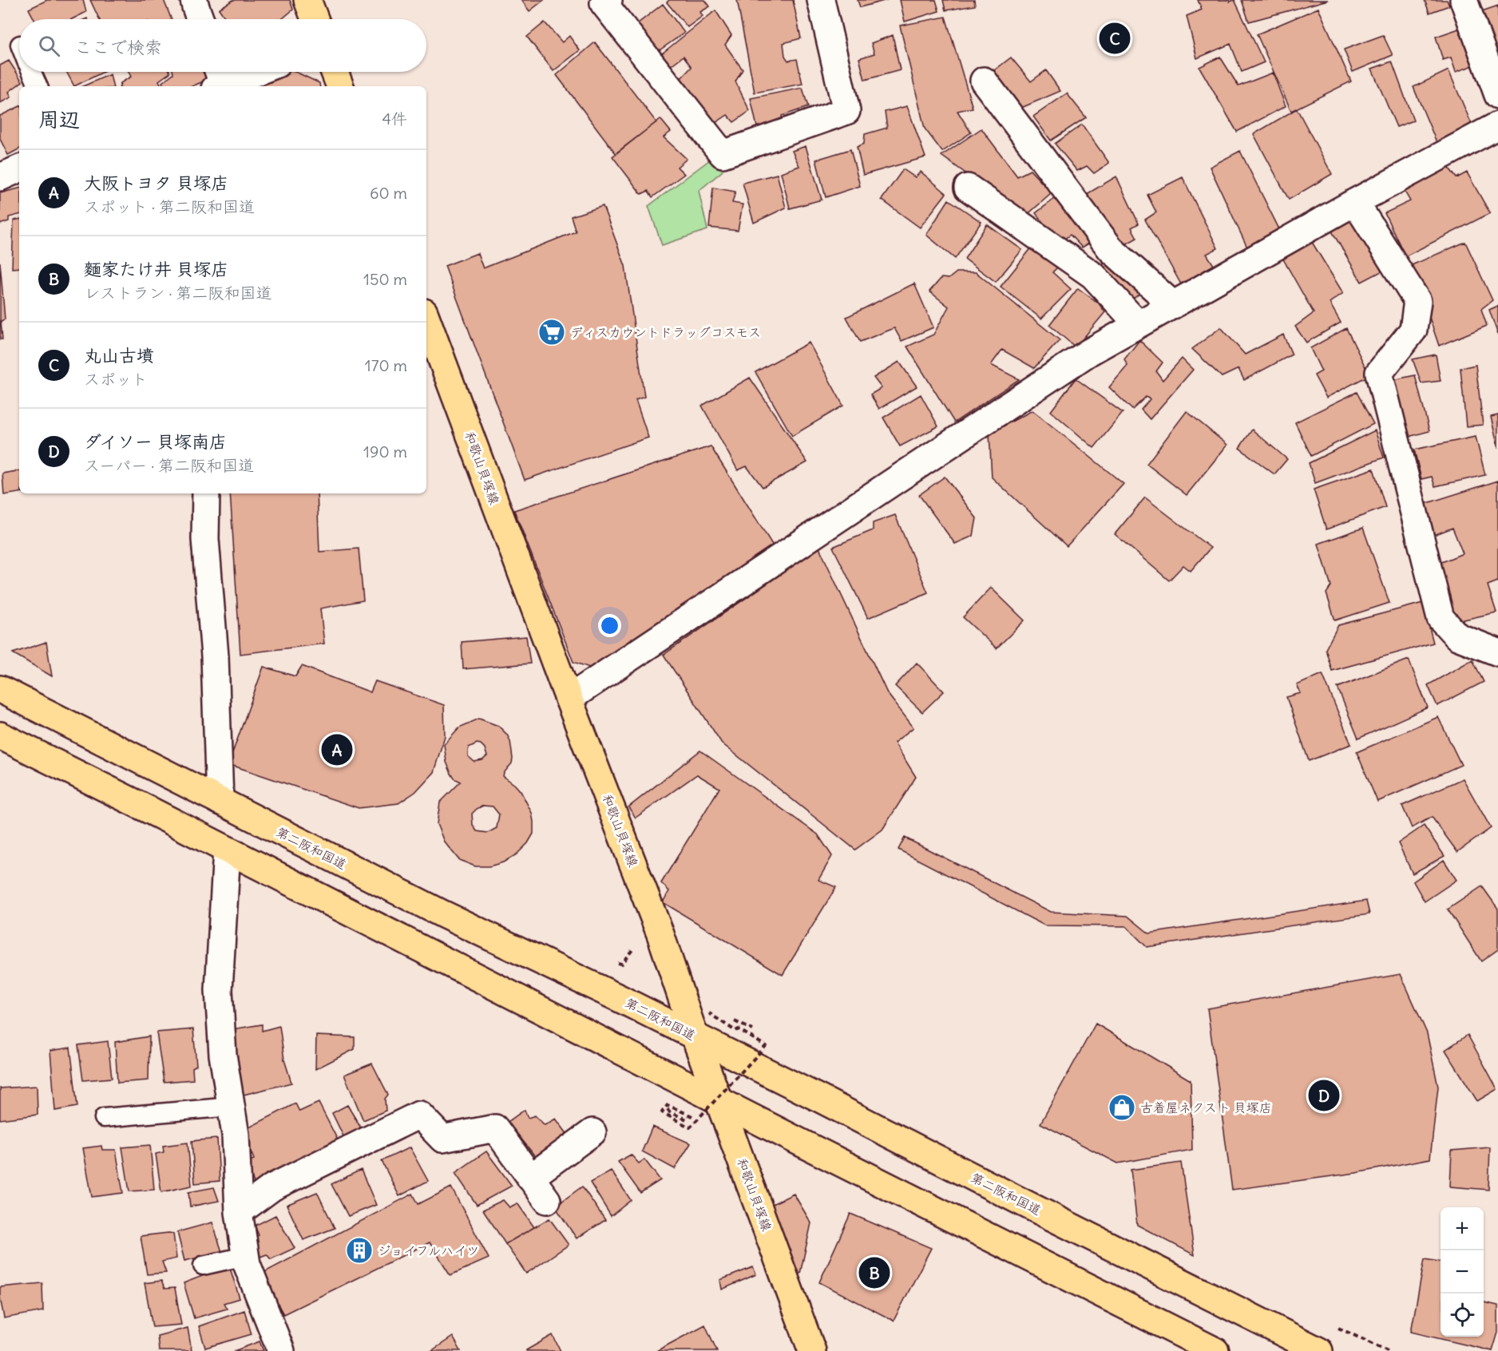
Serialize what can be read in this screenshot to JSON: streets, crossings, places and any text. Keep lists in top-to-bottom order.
{
  "streets": {
    "main road": ["和歌山貝塚線", "第二阪和国道"]
  },
  "crossings": [
    ["和歌山貝塚線", "第二阪和国道"]
  ],
  "places": {
    "supermarket": ["ディスカウントドラッグコスモス"],
    "shop": ["古着屋ネクスト 貝塚店"],
    "building": ["ジョイフルハイツ"]
  },
  "page": {
    "search": "ここで検索",
    "pins": [
      "C",
      "A",
      "D",
      "B"
    ],
    "heading": ["周辺", "4件"],
    "list": [
      {
        "mark": "A",
        "name": "大阪トヨタ 貝塚店",
        "note": "スポット · 第二阪和国道",
        "value": "60 m"
      },
      {
        "mark": "B",
        "name": "麵家たけ井 貝塚店",
        "note": "レストラン · 第二阪和国道",
        "value": "150 m"
      },
      {
        "mark": "C",
        "name": "丸山古墳",
        "note": "スポット",
        "value": "170 m"
      },
      {
        "mark": "D",
        "name": "ダイソー 貝塚南店",
        "note": "スーパー · 第二阪和国道",
        "value": "190 m"
      }
    ],
    "map_buttons": ["+", "−"]
  }
}
